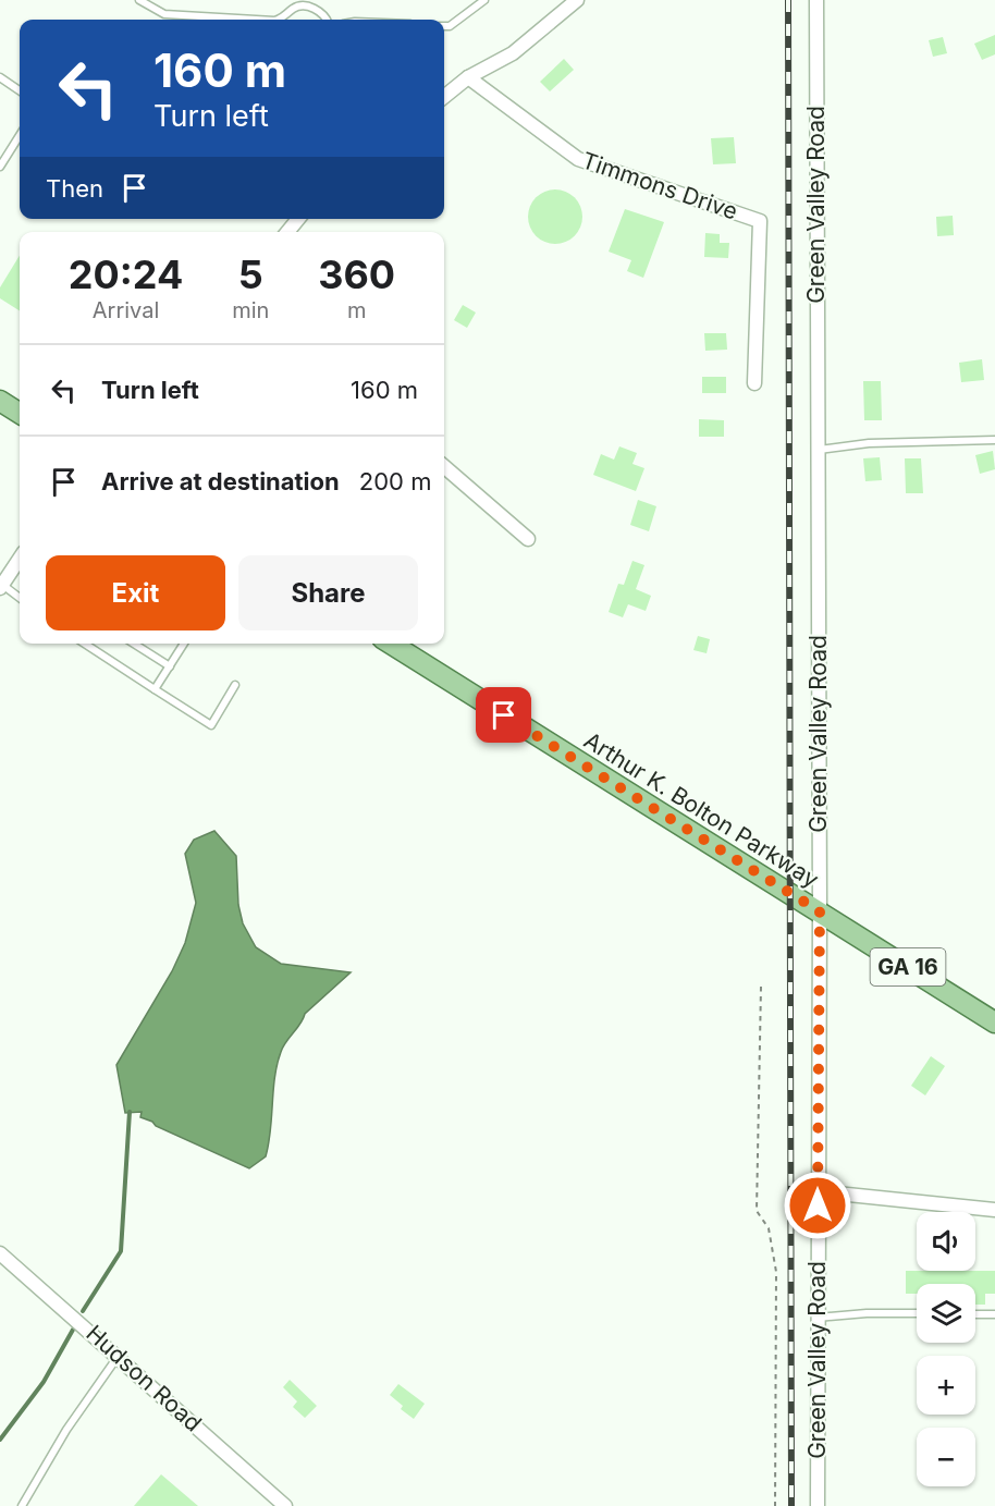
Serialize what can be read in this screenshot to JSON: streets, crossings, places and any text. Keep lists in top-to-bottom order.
{
  "streets": {
    "main road": ["Arthur K. Bolton Parkway", "GA 16"],
    "street": ["Timmons Drive", "Green Valley Road", "Hudson Road"]
  },
  "crossings": [
    ["Green Valley Road", "Arthur K. Bolton Parkway"]
  ],
  "page": {
    "turn": ["160 m", "Turn left"],
    "then": "Then",
    "eta": [
      "20:24",
      "Arrival",
      "5",
      "min",
      "360",
      "m"
    ],
    "list": [
      {
        "name": "Turn left",
        "value": "160 m"
      },
      {
        "name": "Arrive at destination",
        "value": "200 m"
      }
    ],
    "buttons": ["Exit", "Share"],
    "map_buttons": ["+", "−"]
  }
}
